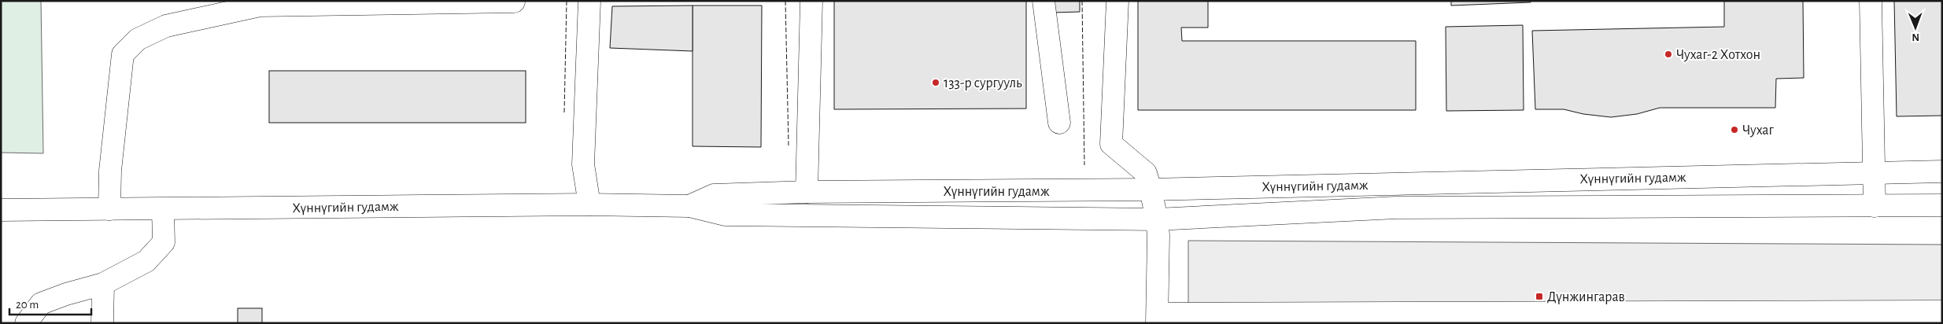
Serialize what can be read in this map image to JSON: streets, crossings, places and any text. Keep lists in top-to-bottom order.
{
  "streets": {
    "main road": ["Хүннүгийн гудамж"]
  },
  "places": {
    "other": ["Чухаг-2 Хотхон", "133-р сургууль", "Чухаг"],
    "transit": ["Дүнжингарав"]
  },
  "scale_bar": "20 m",
  "north": "bottom"
}
